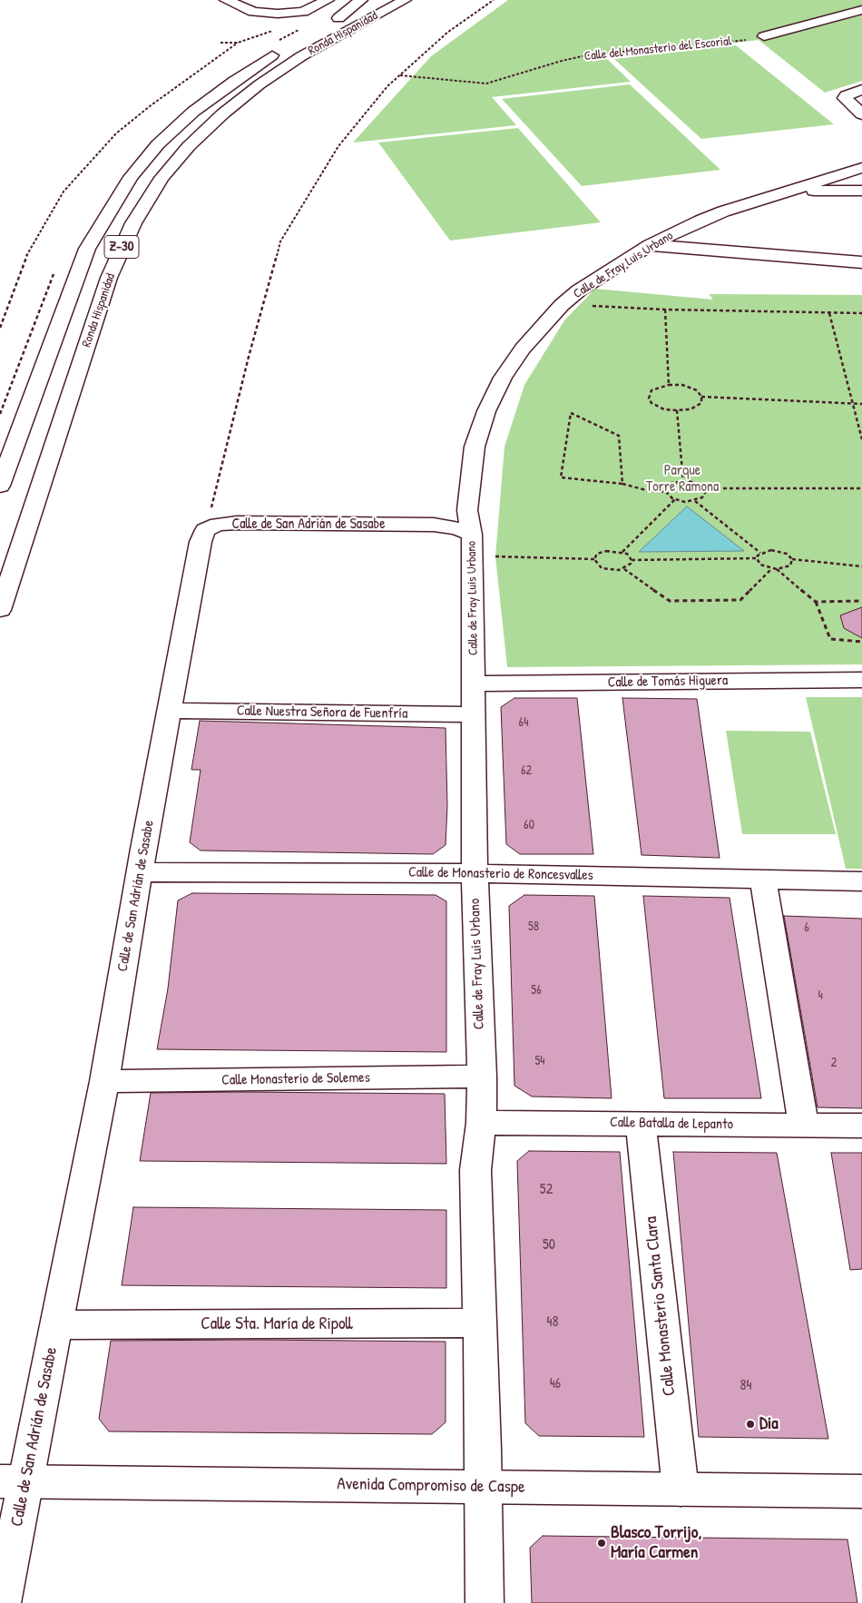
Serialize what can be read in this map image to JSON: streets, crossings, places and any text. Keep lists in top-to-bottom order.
{
  "streets": {
    "main road": [
      "Ronda Hispanidad",
      "Z-30",
      "Calle de Fray Luis Urbano",
      "Calle de San Adrián de Sasabe",
      "Calle de Tomás Higuera",
      "Calle Nuestra Señora de Fuenfría",
      "Calle de Monasterio de Roncesvalles",
      "Calle Monasterio de Solemes",
      "Calle Batalla de Lepanto",
      "Calle Monasterio Santa Clara",
      "Calle Sta. María de Ripoll",
      "Avenida Compromiso de Caspe"
    ],
    "path": ["Calle del Monasterio del Escorial"]
  },
  "crossings": [
    ["Calle de Fray Luis Urbano", "Calle de San Adrián de Sasabe"],
    ["Calle de Fray Luis Urbano", "Calle de Tomás Higuera"],
    ["Calle de Fray Luis Urbano", "Calle Nuestra Señora de Fuenfría"],
    ["Calle de Fray Luis Urbano", "Calle de Monasterio de Roncesvalles"],
    ["Calle de Fray Luis Urbano", "Calle Monasterio de Solemes"],
    ["Calle de Fray Luis Urbano", "Calle Batalla de Lepanto"],
    ["Calle de Fray Luis Urbano", "Calle Sta. María de Ripoll"],
    ["Calle de Fray Luis Urbano", "Avenida Compromiso de Caspe"],
    ["Calle de San Adrián de Sasabe", "Calle Nuestra Señora de Fuenfría"],
    ["Calle de San Adrián de Sasabe", "Calle de Monasterio de Roncesvalles"],
    ["Calle de San Adrián de Sasabe", "Calle Monasterio de Solemes"],
    ["Calle de San Adrián de Sasabe", "Calle Sta. María de Ripoll"],
    ["Calle de San Adrián de Sasabe", "Avenida Compromiso de Caspe"],
    ["Calle Batalla de Lepanto", "Calle Monasterio Santa Clara"],
    ["Calle Monasterio Santa Clara", "Avenida Compromiso de Caspe"]
  ],
  "parks": ["Parque Torre Ramona"],
  "places": ["Dia", "Blasco Torrijo, María Carmen"],
  "house_numbers": [
    "64",
    "62",
    "60",
    "58",
    "6",
    "56",
    "4",
    "54",
    "2",
    "52",
    "50",
    "48",
    "46",
    "84"
  ]
}
